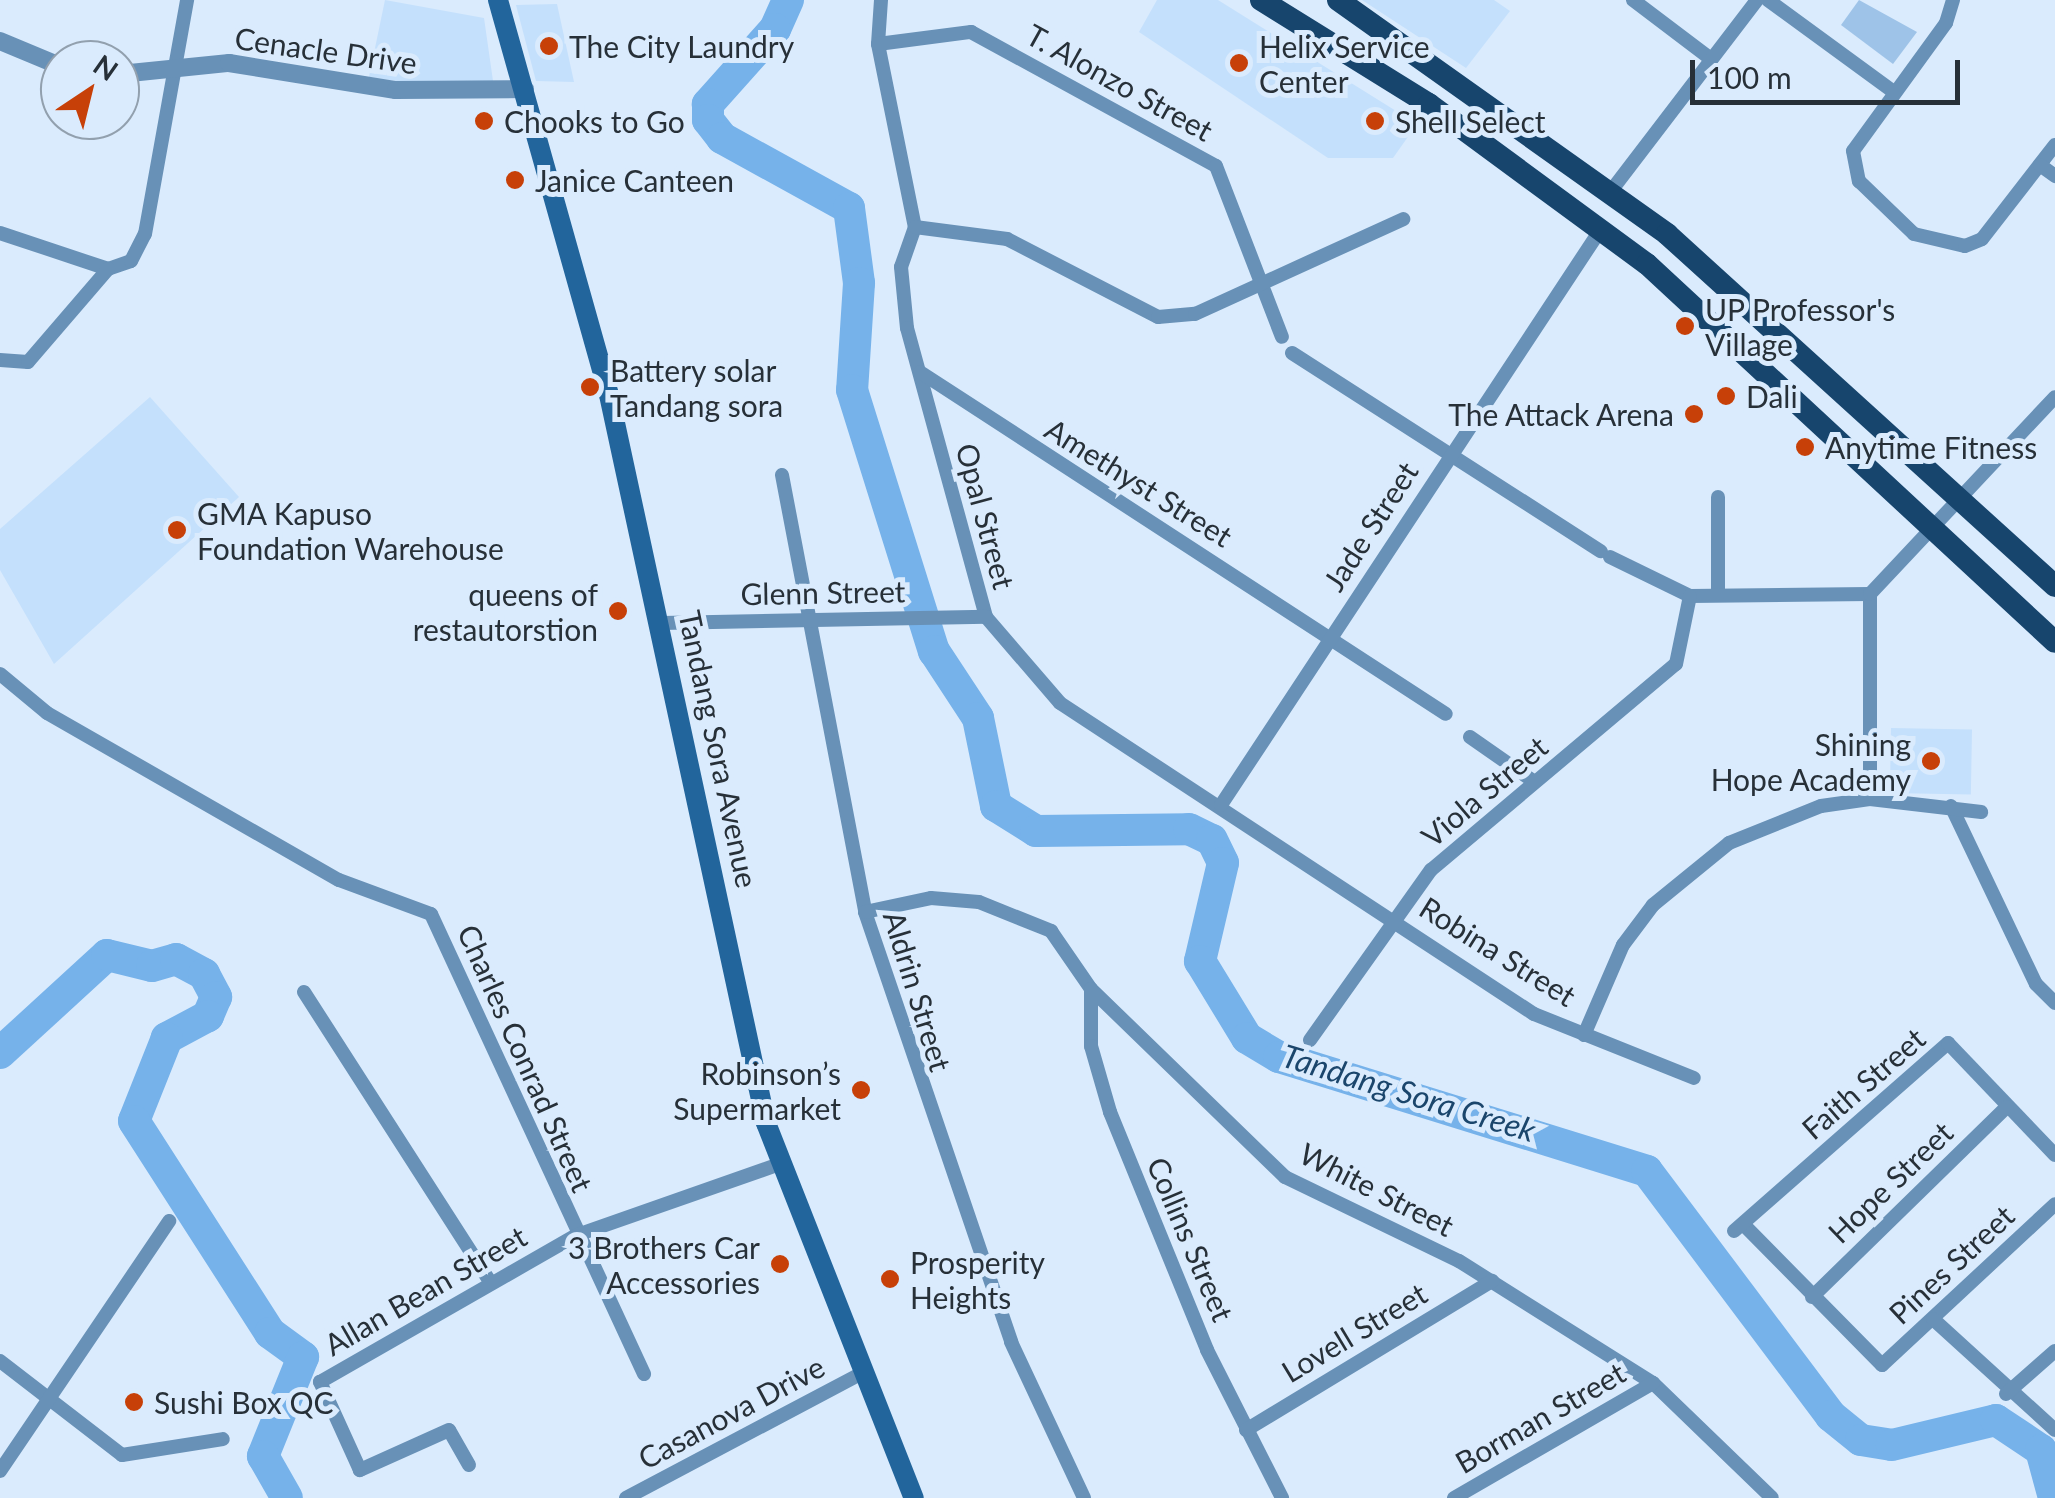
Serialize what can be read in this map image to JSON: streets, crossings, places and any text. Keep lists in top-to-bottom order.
{
  "streets": {
    "main road": ["Tandang Sora Avenue"],
    "street": [
      "Cenacle Drive",
      "T. Alonzo Street",
      "Amethyst Street",
      "Opal Street",
      "Jade Street",
      "Glenn Street",
      "Viola Street",
      "Robina Street",
      "Aldrin Street",
      "Charles Conrad Street",
      "Faith Street",
      "Hope Street",
      "White Street",
      "Collins Street",
      "Pines Street",
      "Allan Bean Street",
      "Lovell Street",
      "Casanova Drive",
      "Borman Street"
    ]
  },
  "crossings": [
    ["Cenacle Drive", "Tandang Sora Avenue"],
    ["T. Alonzo Street", "Opal Street"],
    ["Amethyst Street", "Opal Street"],
    ["Amethyst Street", "Jade Street"],
    ["Opal Street", "Jade Street"],
    ["Opal Street", "Glenn Street"],
    ["Opal Street", "Robina Street"],
    ["Glenn Street", "Tandang Sora Avenue"],
    ["Glenn Street", "Aldrin Street"],
    ["Tandang Sora Avenue", "Allan Bean Street"],
    ["Tandang Sora Avenue", "Casanova Drive"],
    ["Viola Street", "Robina Street"],
    ["Aldrin Street", "White Street"],
    ["Charles Conrad Street", "Allan Bean Street"],
    ["Faith Street", "Hope Street"],
    ["Faith Street", "Pines Street"],
    ["White Street", "Collins Street"],
    ["White Street", "Lovell Street"],
    ["White Street", "Borman Street"],
    ["Collins Street", "Lovell Street"]
  ],
  "water": ["Tandang Sora Creek"],
  "places": [
    "The City Laundry",
    "Helix Service Center",
    "Chooks to Go",
    "Shell Select",
    "Janice Canteen",
    "UP Professor's Village",
    "Battery solar Tandang sora",
    "Dali",
    "The Attack Arena",
    "Anytime Fitness",
    "GMA Kapuso Foundation Warehouse",
    "queens of restautorstion",
    "Shining Hope Academy",
    "Robinson’s Supermarket",
    "3 Brothers Car Accessories",
    "Prosperity Heights",
    "Sushi Box QC"
  ],
  "scale_bar": "100 m",
  "north": "top right"
}
